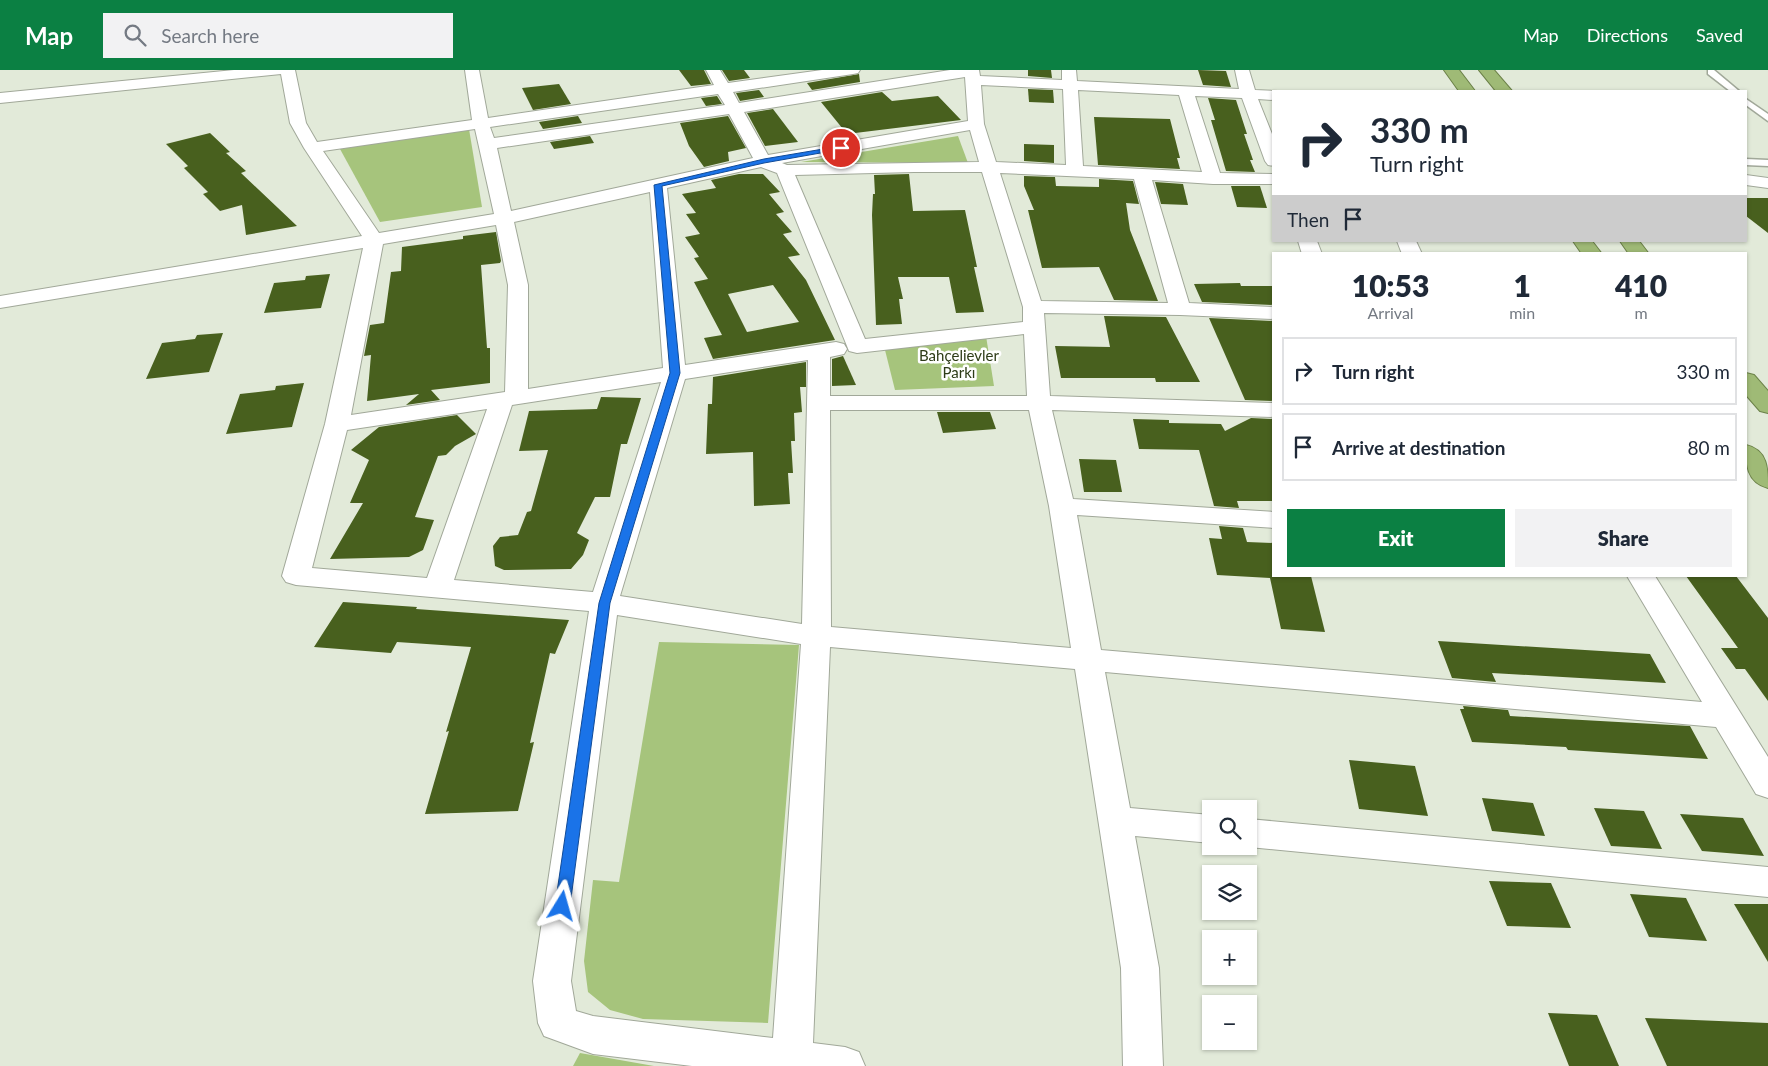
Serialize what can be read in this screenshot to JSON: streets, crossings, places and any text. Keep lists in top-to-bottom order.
{
  "parks": ["Bahçelievler Parkı"],
  "page": {
    "header": "Map",
    "search": "Search here",
    "nav": ["Map", "Directions", "Saved"],
    "turn": ["330 m", "Turn right"],
    "then": "Then",
    "eta": [
      "10:53",
      "Arrival",
      "1",
      "min",
      "410",
      "m"
    ],
    "list": [
      {
        "name": "Turn right",
        "value": "330 m"
      },
      {
        "name": "Arrive at destination",
        "value": "80 m"
      }
    ],
    "buttons": ["Exit", "Share"],
    "map_buttons": ["+", "−"]
  }
}
